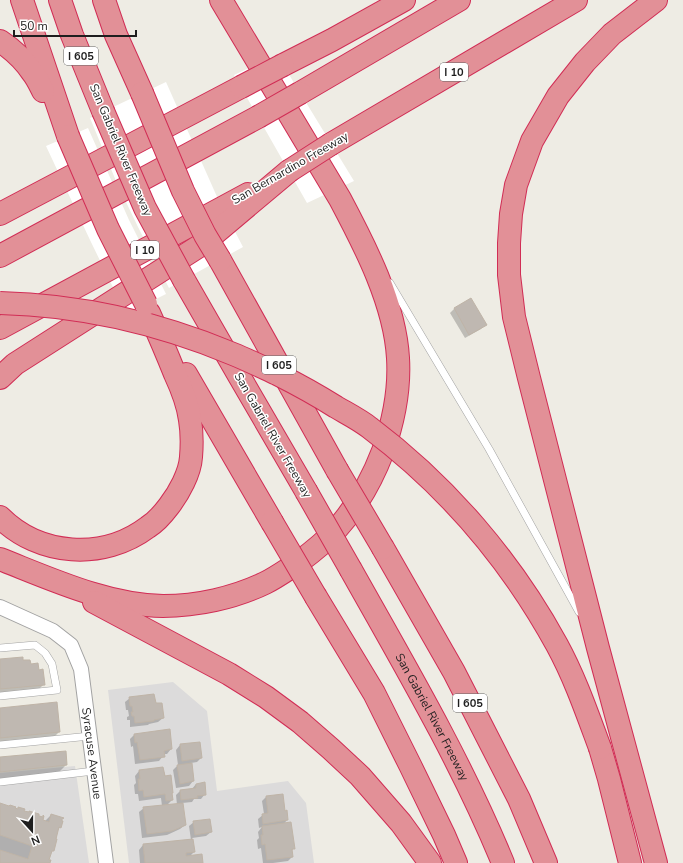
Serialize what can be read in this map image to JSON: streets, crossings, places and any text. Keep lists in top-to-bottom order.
{
  "streets": {
    "highway": [
      "I 605",
      "I 10",
      "San Gabriel River Freeway",
      "San Bernardino Freeway"
    ],
    "street": ["Syracuse Avenue"]
  },
  "scale_bar": "50 m",
  "north": "bottom"
}
